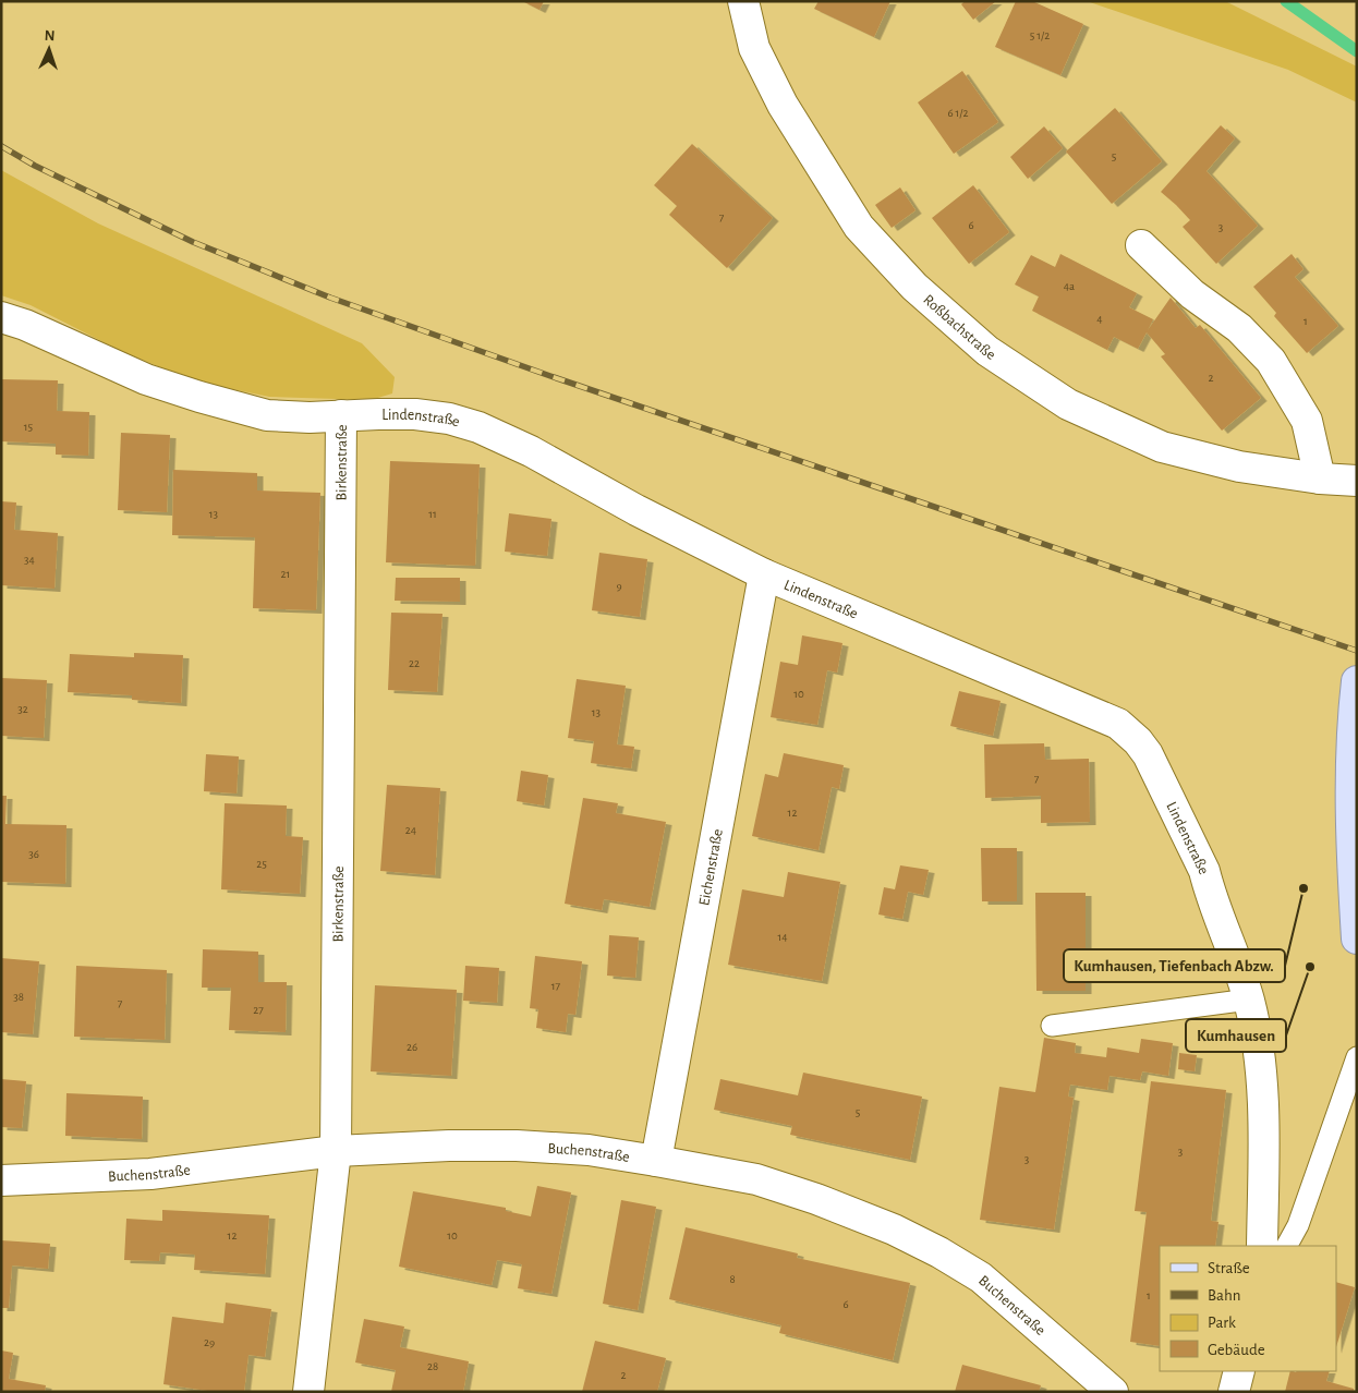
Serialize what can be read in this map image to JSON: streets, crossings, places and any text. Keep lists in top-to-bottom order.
{
  "streets": {
    "street": [
      "Roßbachstraße",
      "Lindenstraße",
      "Birkenstraße",
      "Eichenstraße",
      "Buchenstraße"
    ]
  },
  "crossings": [
    ["Lindenstraße", "Birkenstraße"],
    ["Lindenstraße", "Eichenstraße"],
    ["Birkenstraße", "Buchenstraße"],
    ["Eichenstraße", "Buchenstraße"]
  ],
  "places": ["Kumhausen, Tiefenbach Abzw.", "Kumhausen"],
  "house_numbers": [
    "5 1/2",
    "6 1/2",
    "5",
    "7",
    "6",
    "3",
    "4a",
    "4",
    "1",
    "2",
    "15",
    "13",
    "11",
    "34",
    "21",
    "9",
    "22",
    "10",
    "32",
    "13",
    "7",
    "12",
    "24",
    "36",
    "25",
    "14",
    "17",
    "38",
    "7",
    "27",
    "26",
    "5",
    "3",
    "3",
    "12",
    "10",
    "8",
    "1",
    "6",
    "29",
    "28",
    "2"
  ],
  "legend": [
    "Straße",
    "Bahn",
    "Park",
    "Gebäude"
  ],
  "north": "top"
}
